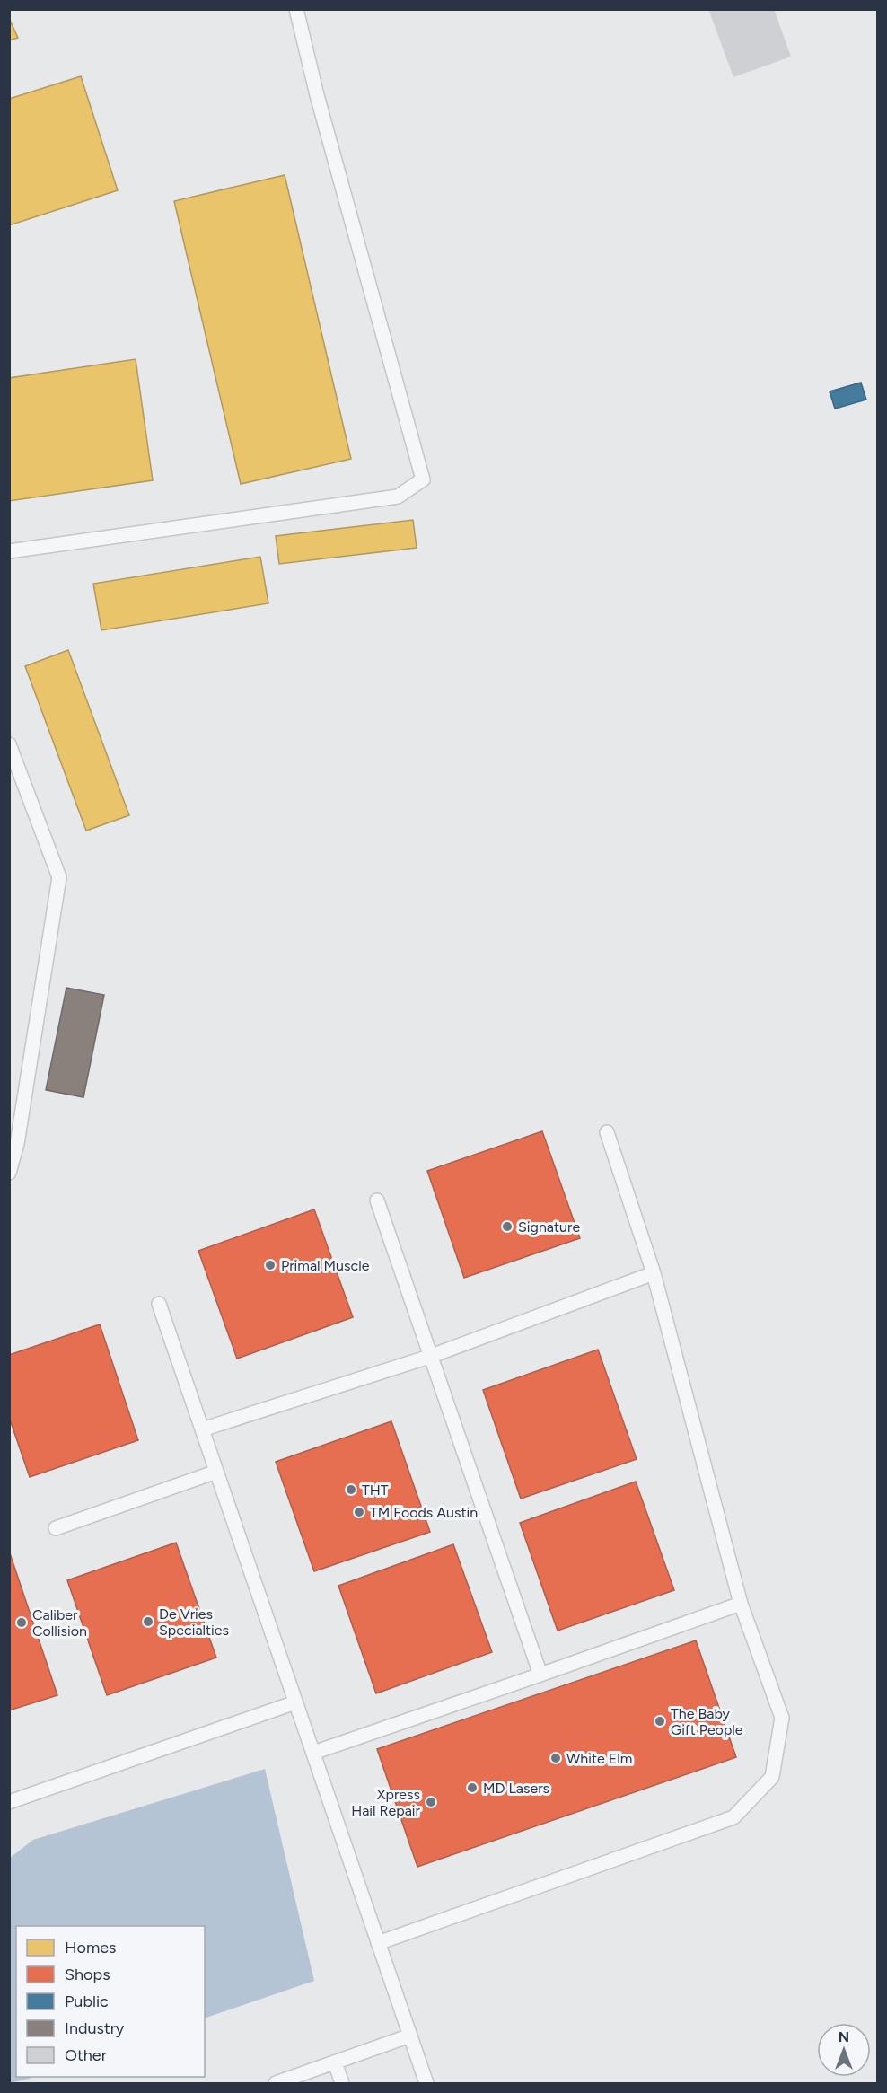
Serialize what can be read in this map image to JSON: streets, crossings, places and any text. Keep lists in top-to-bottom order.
{
  "places": [
    "Signature",
    "Primal Muscle",
    "THT",
    "TM Foods Austin",
    "De Vries Specialties",
    "Caliber Collision",
    "The Baby Gift People",
    "White Elm",
    "MD Lasers",
    "Xpress Hail Repair"
  ],
  "legend": [
    "Homes",
    "Shops",
    "Public",
    "Industry",
    "Other"
  ],
  "north": "top"
}
